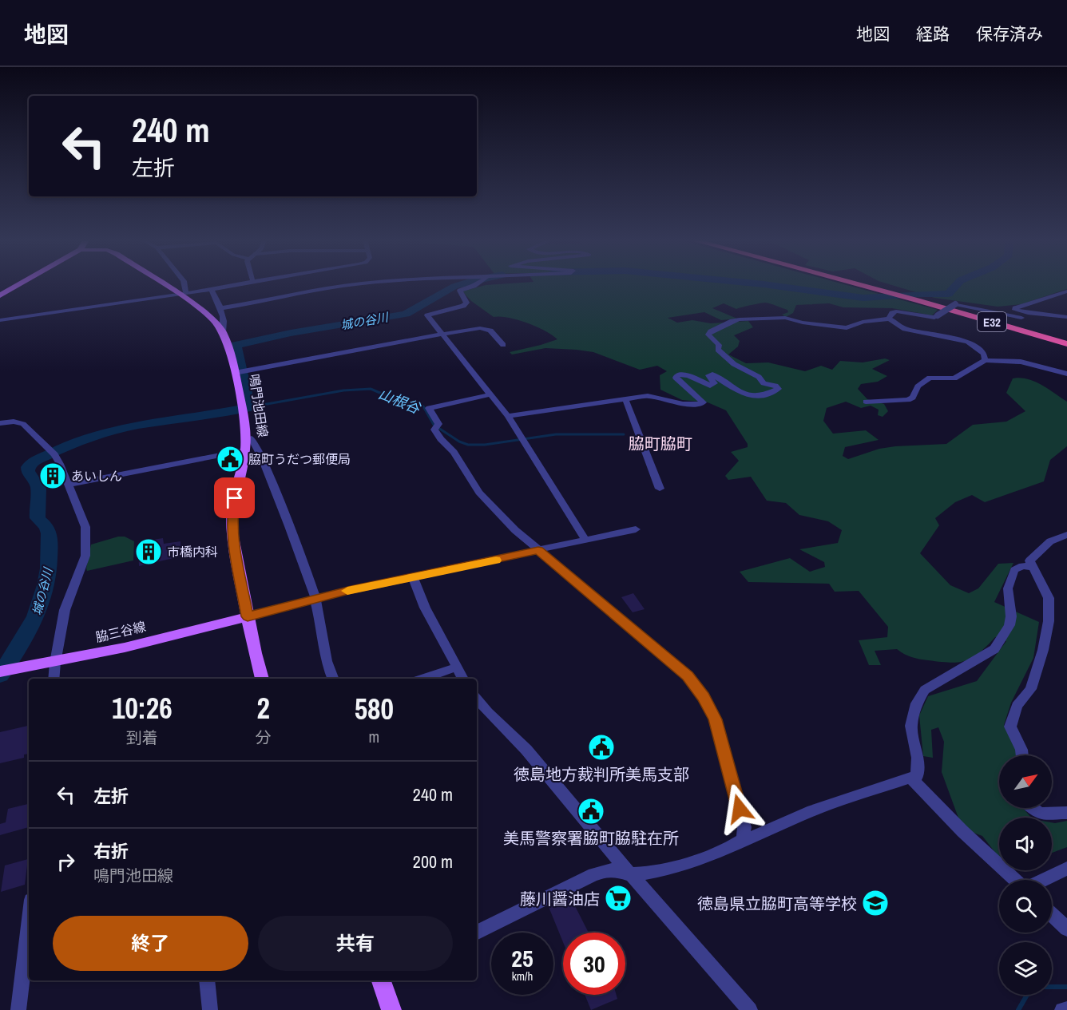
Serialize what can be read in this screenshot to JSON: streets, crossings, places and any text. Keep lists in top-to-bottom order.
{
  "streets": {
    "highway": ["E32"],
    "main road": ["鳴門池田線", "脇三谷線"]
  },
  "crossings": [
    ["鳴門池田線", "脇三谷線"]
  ],
  "districts": ["脇町脇町"],
  "water": ["城の谷川", "山根谷"],
  "places": {
    "public building": ["脇町うだつ郵便局", "徳島地方裁判所美馬支部", "美馬警察署脇町脇駐在所"],
    "building": ["あいしん", "市橋内科"],
    "supermarket": ["藤川醤油店"],
    "school or university": ["徳島県立脇町高等学校"]
  },
  "north": "top right",
  "page": {
    "header": "地図",
    "nav": ["地図", "経路", "保存済み"],
    "turn": ["240 m", "左折"],
    "eta": [
      "10:26",
      "到着",
      "2",
      "分",
      "580",
      "m"
    ],
    "list": [
      {
        "name": "左折",
        "value": "240 m"
      },
      {
        "name": "右折",
        "note": "鳴門池田線",
        "value": "200 m"
      }
    ],
    "buttons": ["終了", "共有"],
    "speed": "25 km/h",
    "limit": "30"
  }
}
